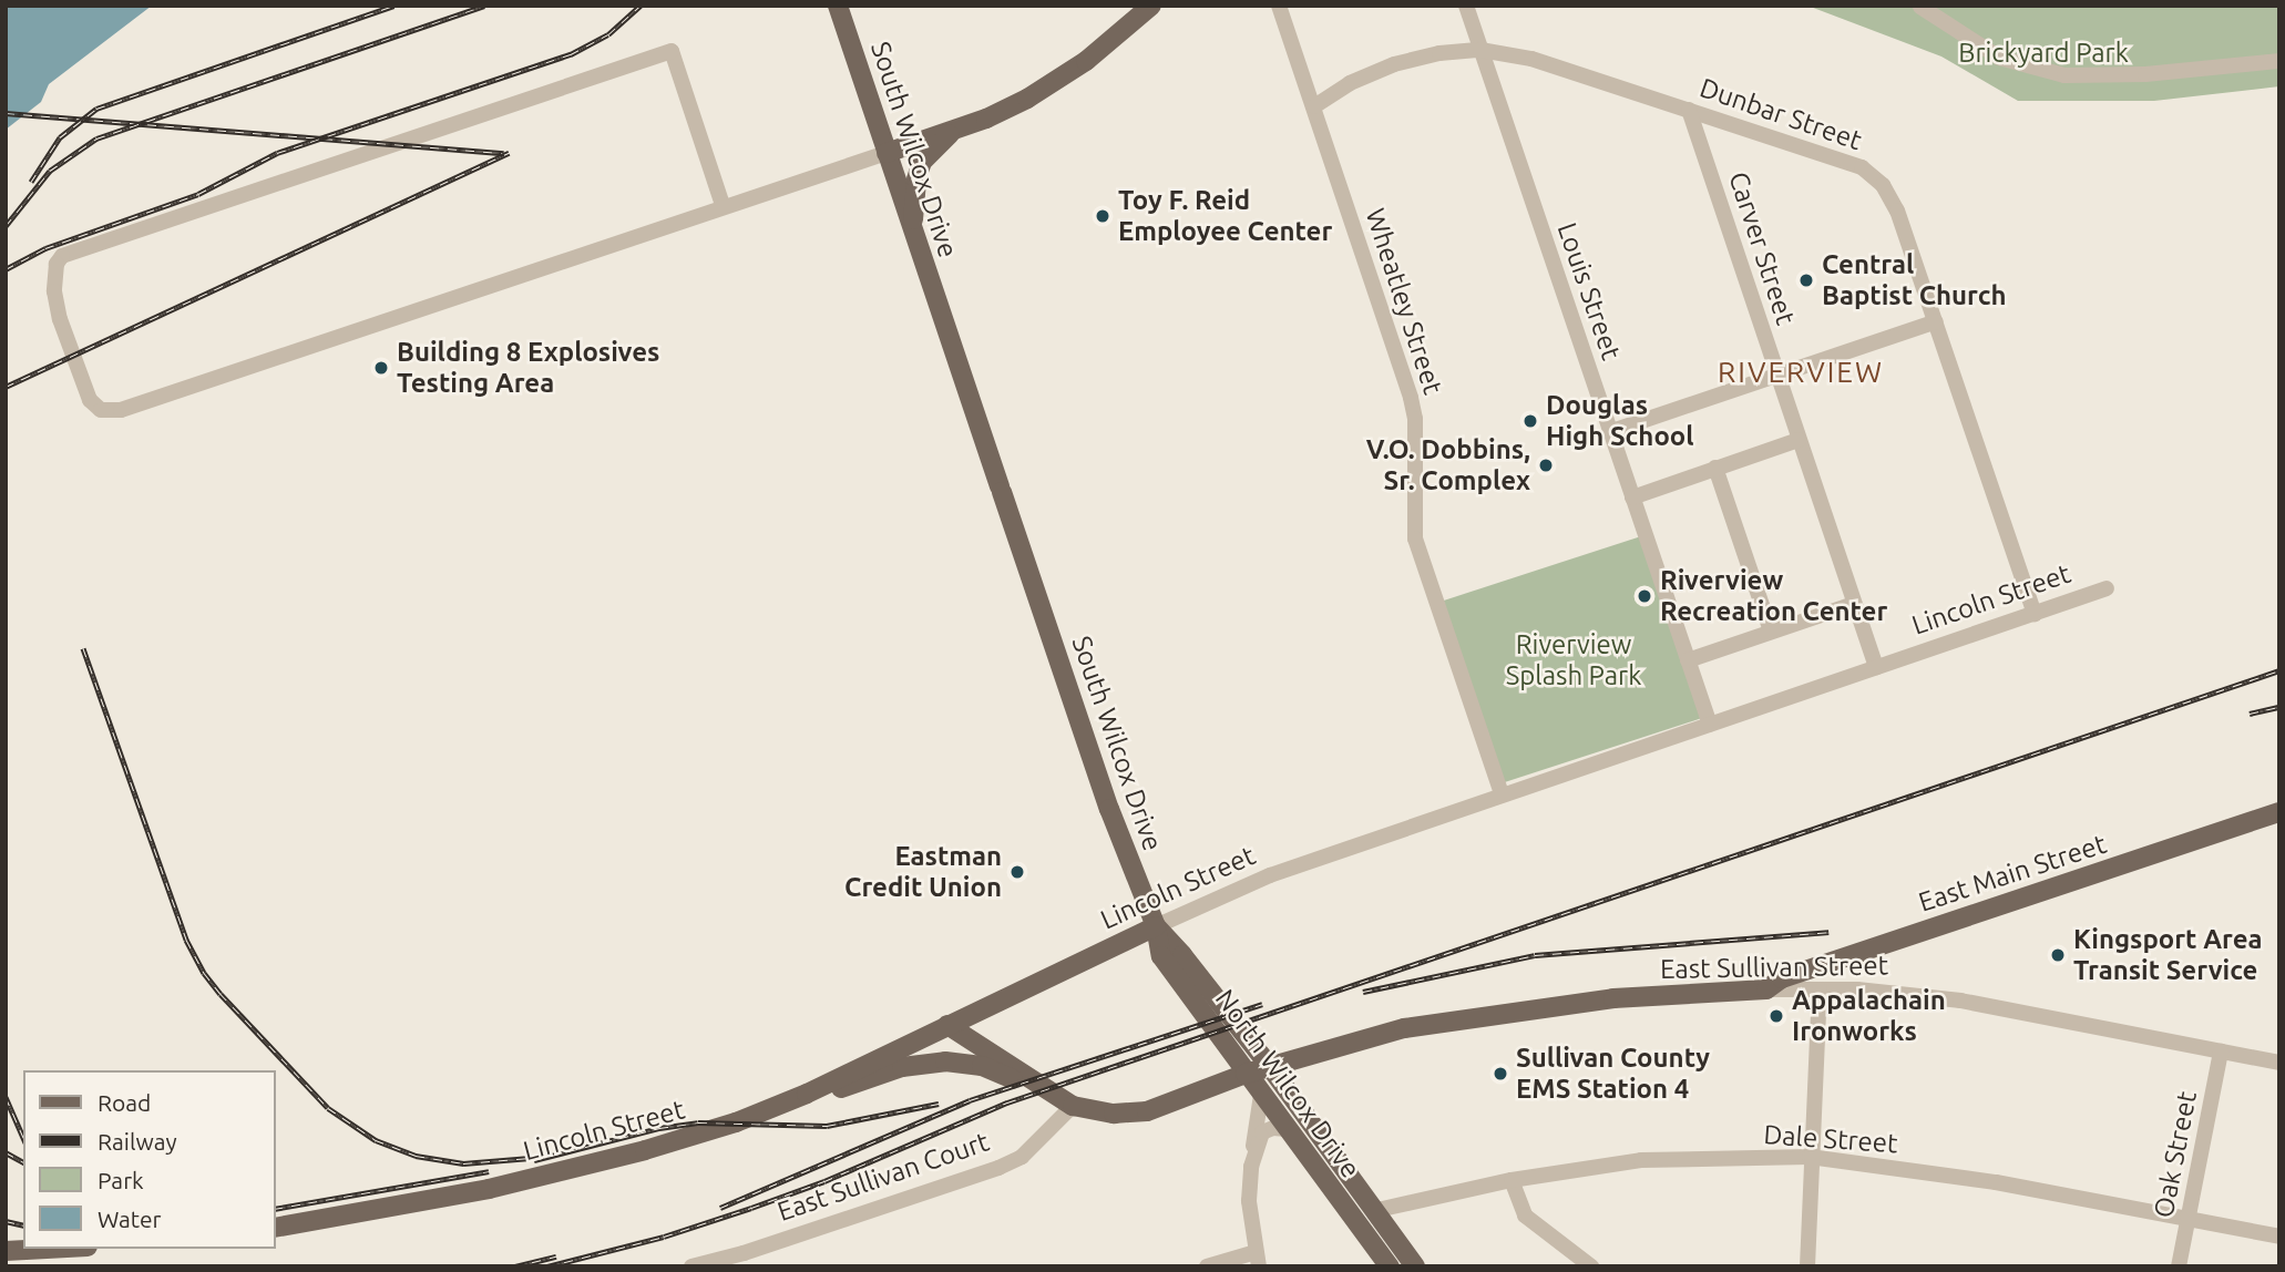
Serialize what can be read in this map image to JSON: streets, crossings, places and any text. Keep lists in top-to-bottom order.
{
  "streets": {
    "main road": [
      "South Wilcox Drive",
      "Lincoln Street",
      "East Main Street",
      "East Sullivan Street",
      "North Wilcox Drive"
    ],
    "street": [
      "Dunbar Street",
      "Carver Street",
      "Louis Street",
      "Wheatley Street",
      "Dale Street",
      "Oak Street",
      "East Sullivan Court"
    ]
  },
  "crossings": [
    ["Dunbar Street", "Carver Street"],
    ["Dunbar Street", "Louis Street"],
    ["Dunbar Street", "Wheatley Street"],
    ["Dunbar Street", "Lincoln Street"],
    ["South Wilcox Drive", "Lincoln Street"],
    ["South Wilcox Drive", "East Sullivan Street"],
    ["South Wilcox Drive", "North Wilcox Drive"],
    ["Carver Street", "Lincoln Street"],
    ["Louis Street", "Lincoln Street"],
    ["Wheatley Street", "Lincoln Street"],
    ["Lincoln Street", "North Wilcox Drive"],
    ["East Main Street", "East Sullivan Street"],
    ["East Sullivan Street", "North Wilcox Drive"],
    ["East Sullivan Street", "Oak Street"],
    ["North Wilcox Drive", "Dale Street"],
    ["Dale Street", "Oak Street"]
  ],
  "districts": ["RIVERVIEW"],
  "parks": ["Brickyard Park", "Riverview Splash Park"],
  "places": [
    "Toy F. Reid Employee Center",
    "Central Baptist Church",
    "Building 8 Explosives Testing Area",
    "Douglas High School",
    "V.O. Dobbins, Sr. Complex",
    "Riverview Recreation Center",
    "Eastman Credit Union",
    "Kingsport Area Transit Service",
    "Appalachain Ironworks",
    "Sullivan County EMS Station 4"
  ],
  "legend": [
    "Road",
    "Railway",
    "Park",
    "Water"
  ]
}
